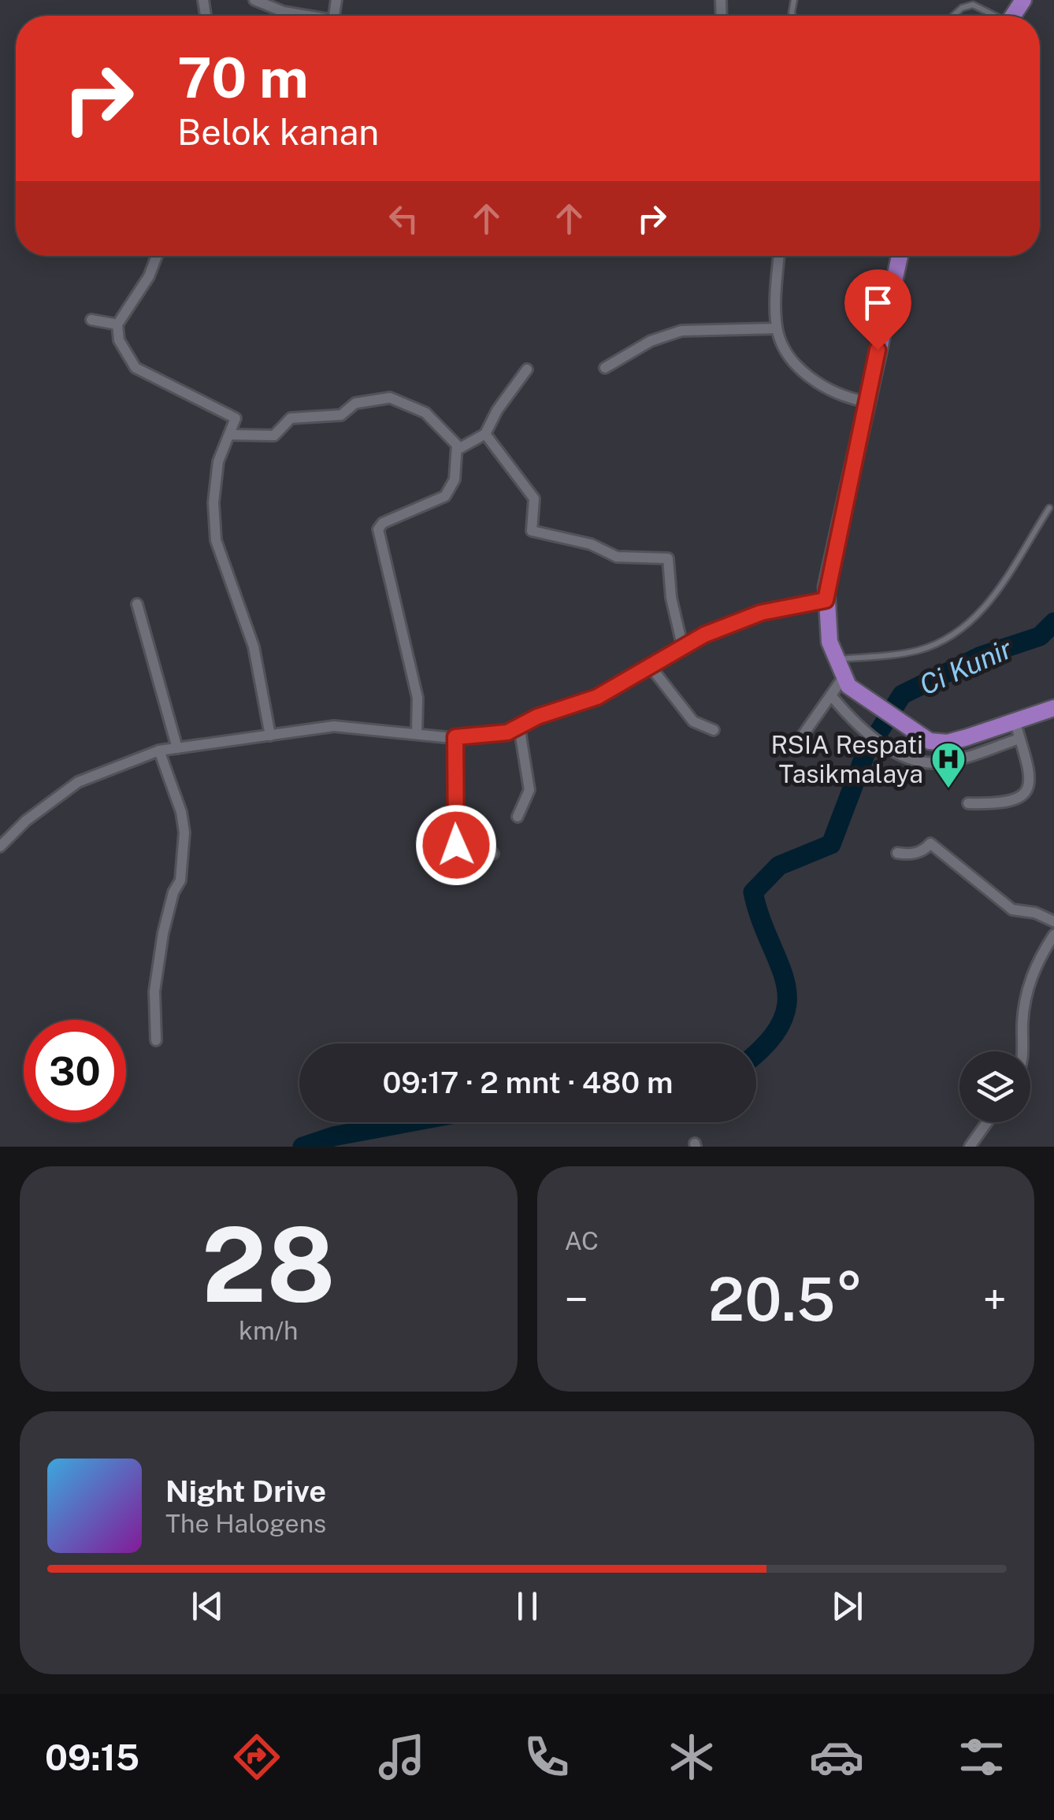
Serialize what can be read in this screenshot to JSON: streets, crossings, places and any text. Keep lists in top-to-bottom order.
{
  "water": ["Ci Kunir"],
  "places": {
    "hospital": ["RSIA Respati Tasikmalaya"]
  },
  "page": {
    "turn": ["70 m", "Belok kanan"],
    "limit": "30",
    "trip": "09:17 · 2 mnt · 480 m",
    "tile": [
      ["28", "km/h"],
      "AC"
    ],
    "heat": ["−", "20.5°", "+"],
    "song": ["Night Drive", "The Halogens"],
    "tabs": "09:15"
  }
}
